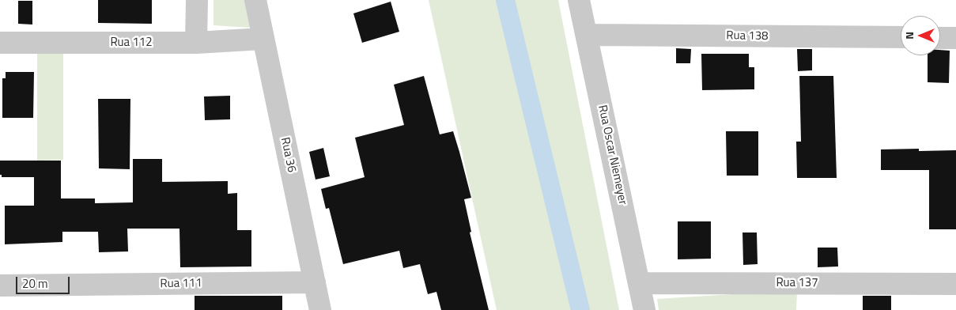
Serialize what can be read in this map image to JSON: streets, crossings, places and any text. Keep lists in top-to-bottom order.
{
  "streets": {
    "street": [
      "Rua 138",
      "Rua 112",
      "Rua 36",
      "Rua Oscar Niemeyer",
      "Rua 137",
      "Rua 111"
    ]
  },
  "crossings": [
    ["Rua 138", "Rua Oscar Niemeyer"],
    ["Rua 112", "Rua 36"],
    ["Rua 36", "Rua 111"],
    ["Rua Oscar Niemeyer", "Rua 137"]
  ],
  "scale_bar": "20 m",
  "north": "left"
}
